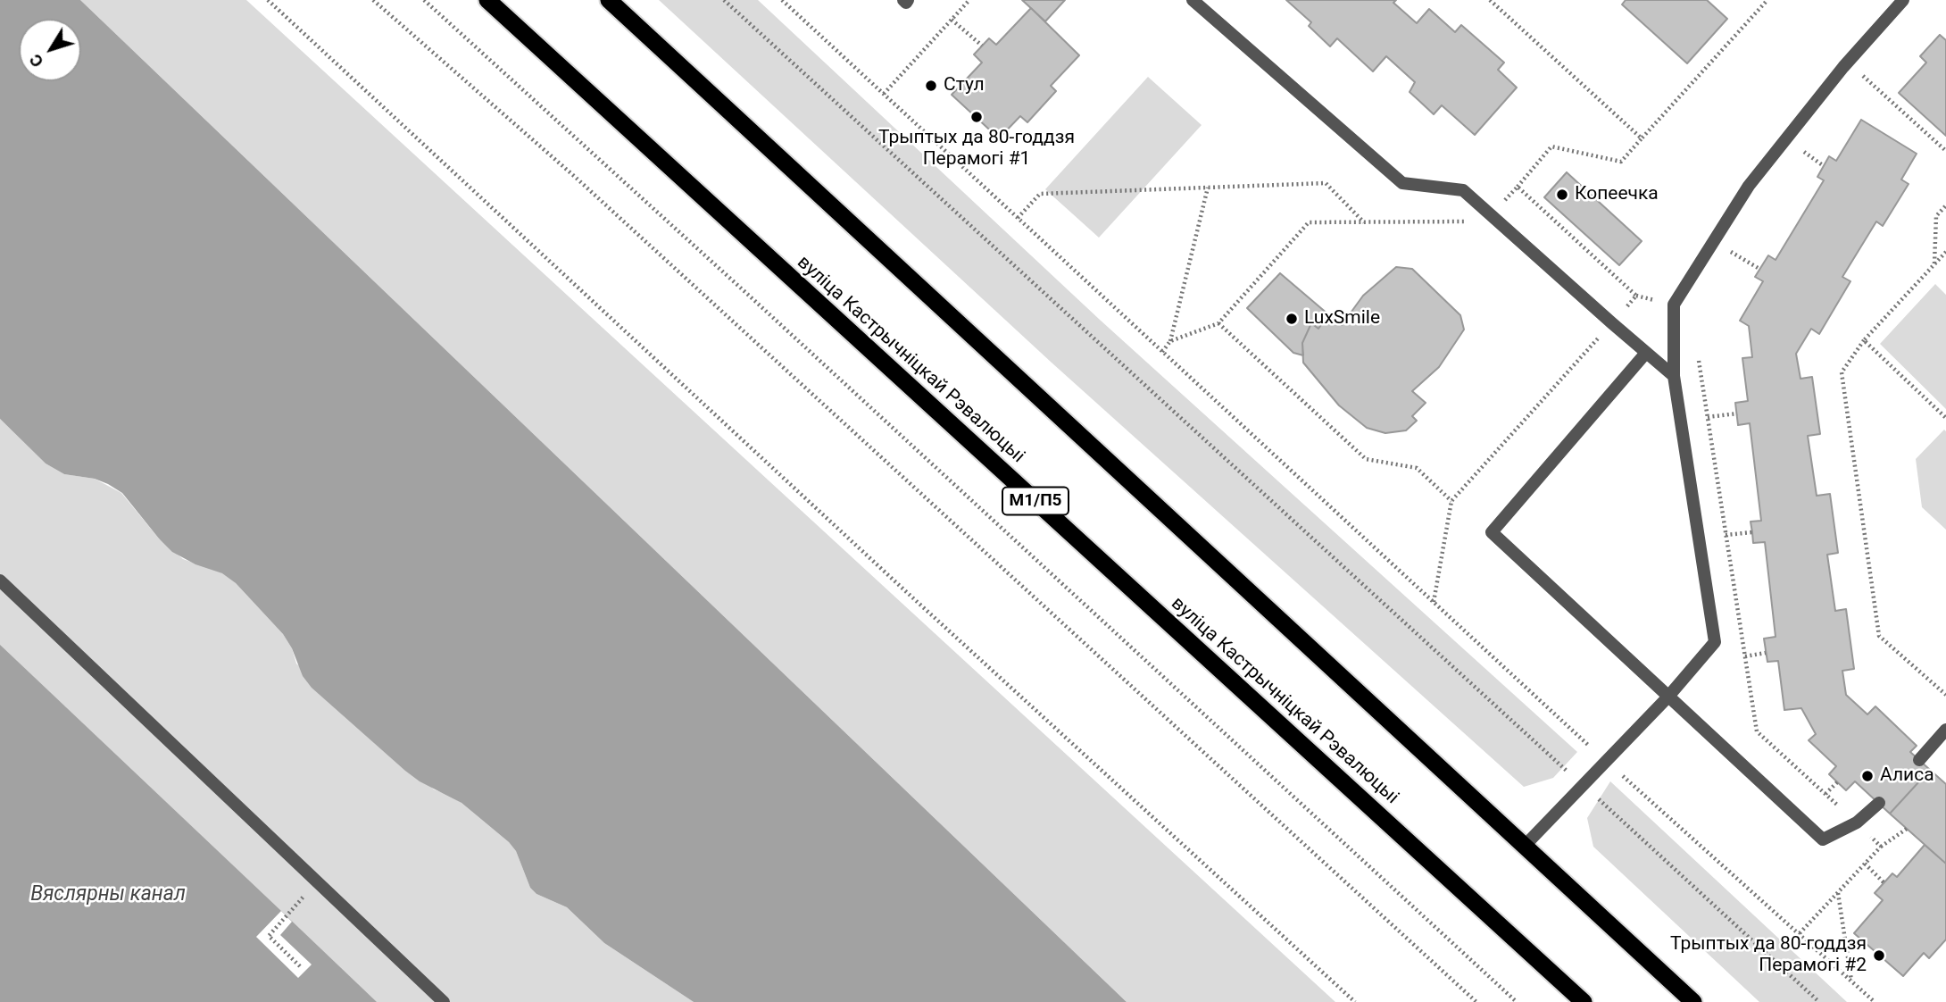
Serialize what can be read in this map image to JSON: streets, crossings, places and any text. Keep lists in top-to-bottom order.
{
  "streets": {
    "highway": ["вуліца Кастрычніцкай Рэвалюцыі", "М1/П5"]
  },
  "water": ["Вяслярны канал"],
  "places": [
    "Стул",
    "Трыптых да 80-годдзя Перамогі #1",
    "Копеечка",
    "LuxSmile",
    "Алиса",
    "Трыптых да 80-годдзя Перамогі #2"
  ],
  "north": "bottom left"
}
